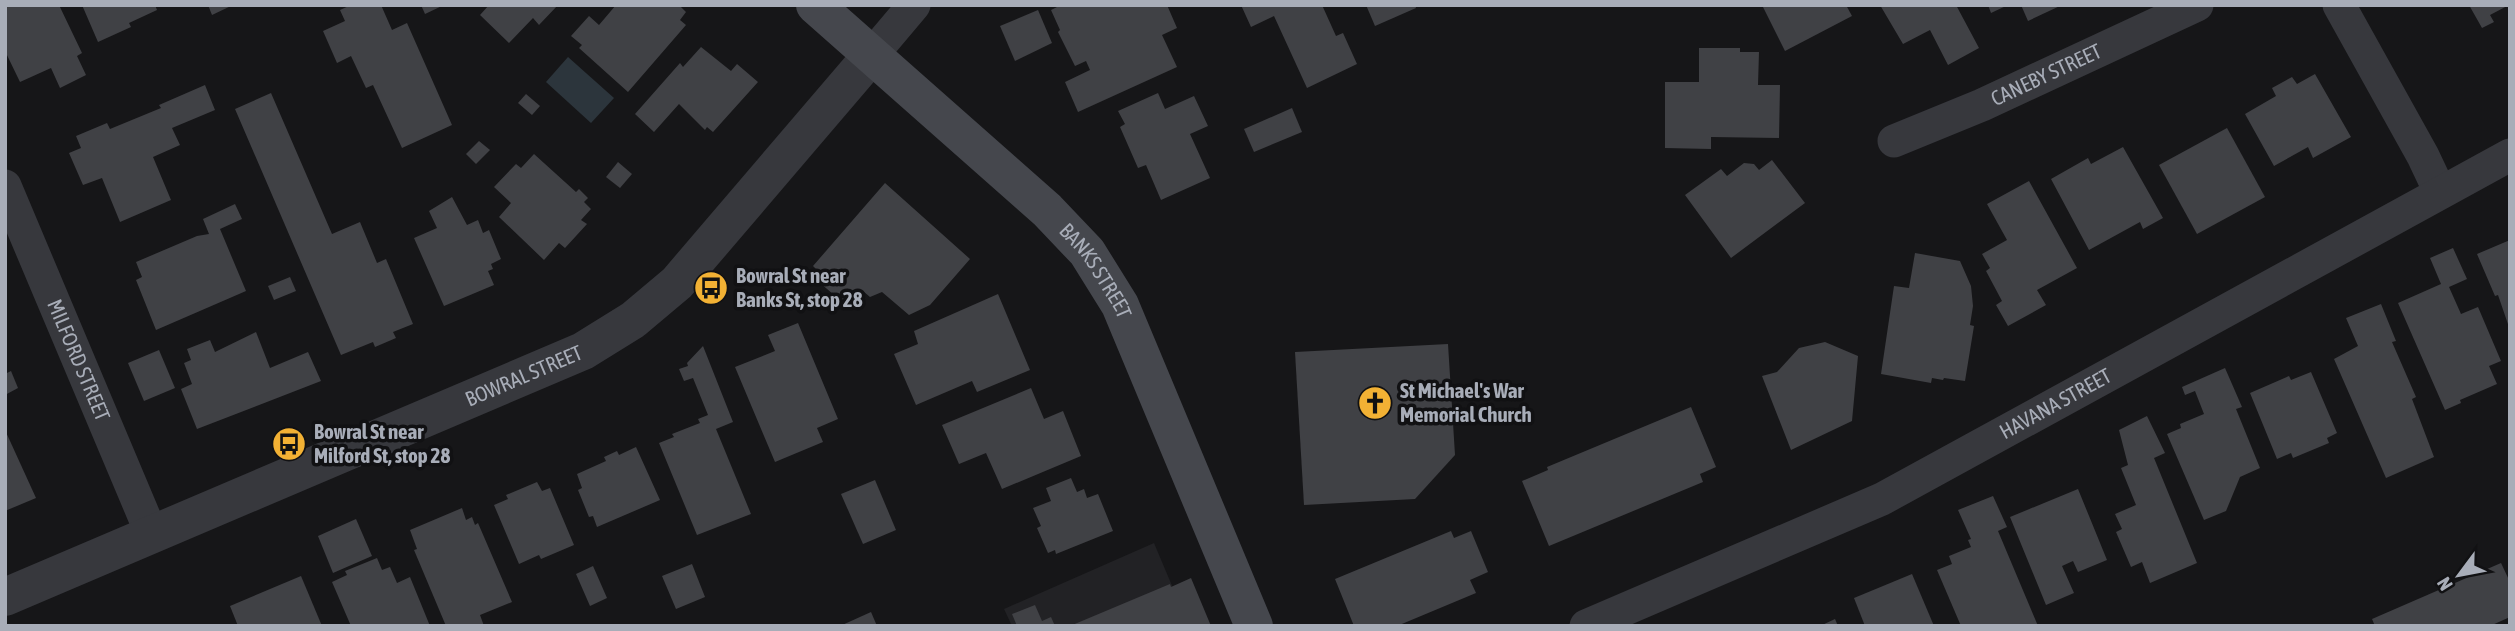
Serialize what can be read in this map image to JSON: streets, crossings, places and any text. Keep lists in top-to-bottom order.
{
  "streets": {
    "main road": ["BANKS STREET"],
    "street": [
      "CANEBY STREET",
      "MILFORD STREET",
      "BOWRAL STREET",
      "HAVANA STREET"
    ]
  },
  "crossings": [
    ["BANKS STREET", "BOWRAL STREET"],
    ["MILFORD STREET", "BOWRAL STREET"]
  ],
  "places": {
    "bus stop": ["Bowral St near Banks St, stop 28", "Bowral St near Milford St, stop 28"],
    "church": ["St Michael's War Memorial Church"]
  },
  "north": "bottom left"
}
